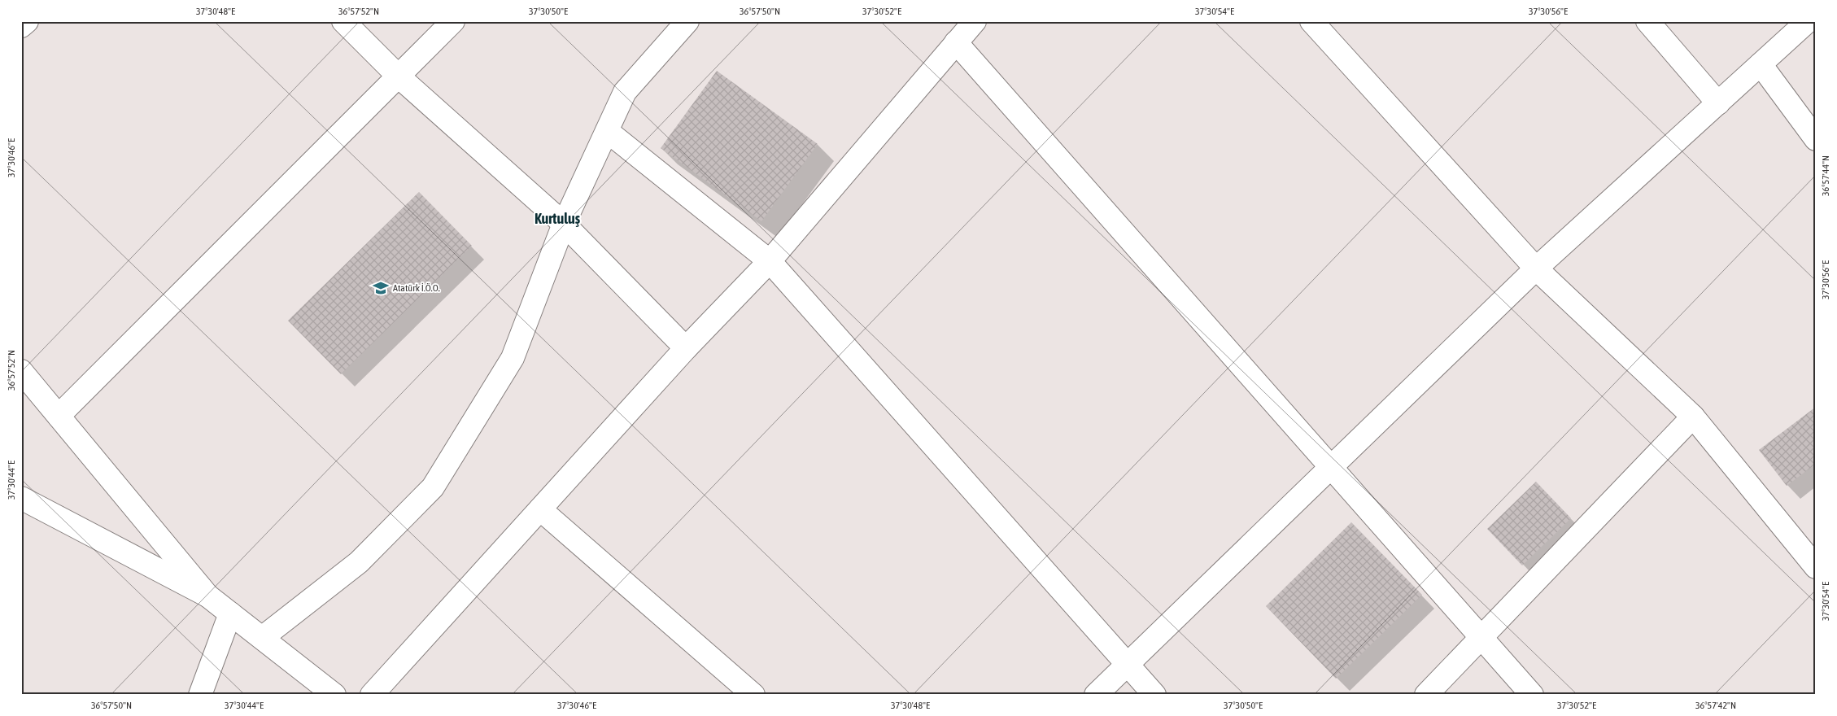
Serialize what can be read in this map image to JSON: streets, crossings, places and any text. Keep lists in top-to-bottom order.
{
  "districts": ["Kurtuluş"],
  "places": {
    "school or university": ["Atatürk İ.Ö.O."]
  },
  "coordinates": [
    "37°30'48\"E",
    "36°57'52\"N",
    "37°30'50\"E",
    "36°57'50\"N",
    "37°30'52\"E",
    "37°30'54\"E",
    "37°30'56\"E",
    "37°30'46\"E",
    "36°57'44\"N",
    "37°30'44\"E",
    "36°57'42\"N"
  ]
}
